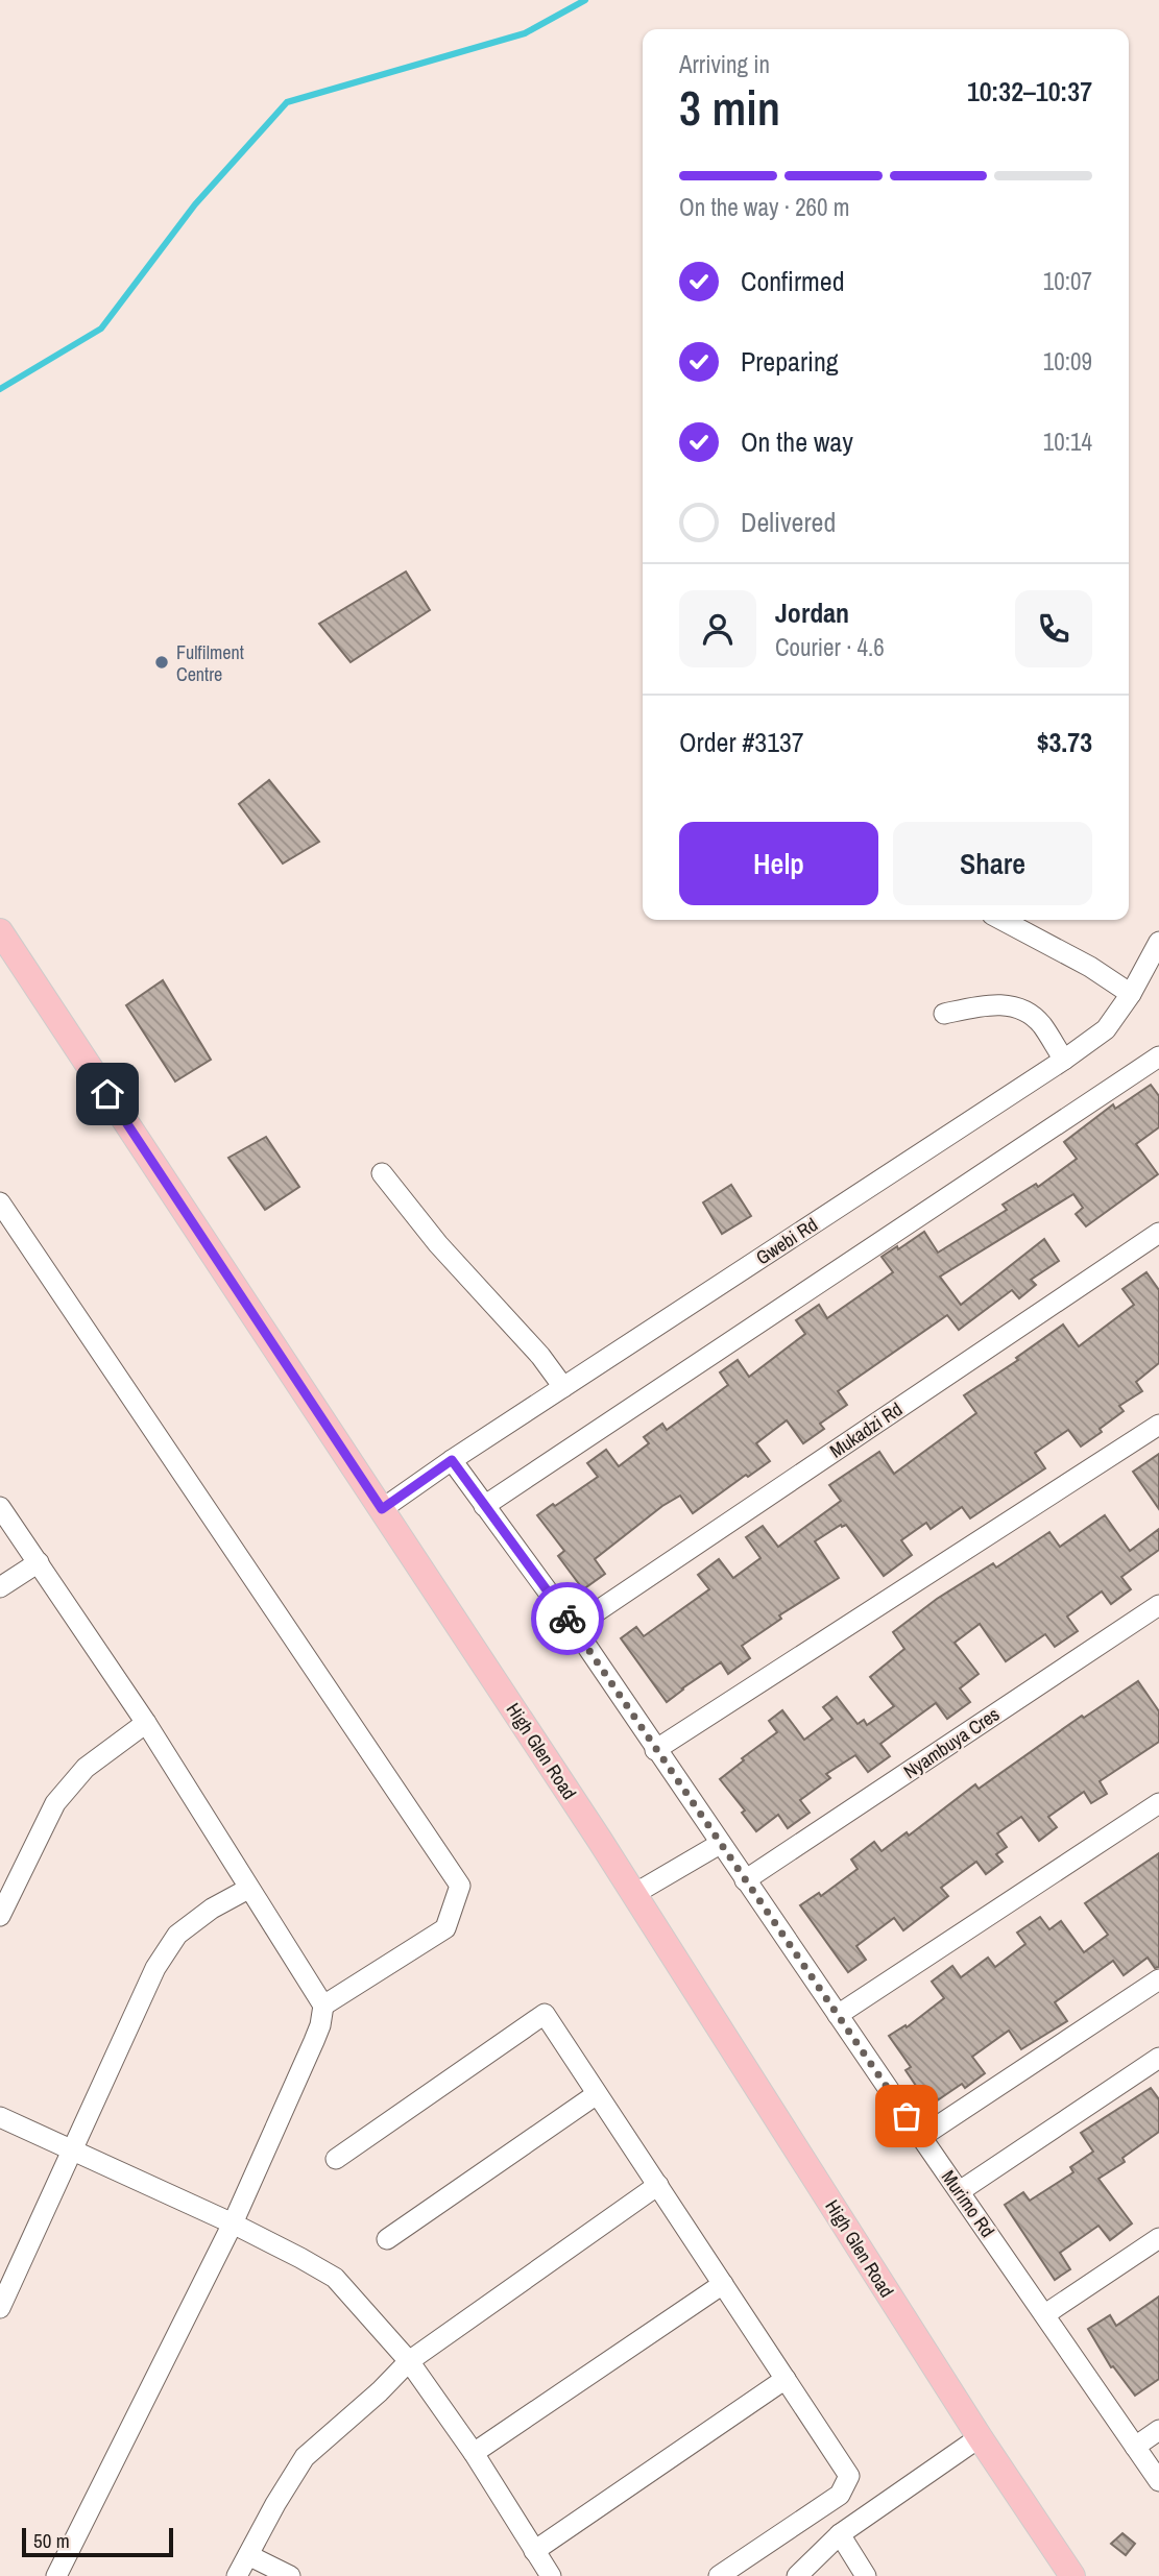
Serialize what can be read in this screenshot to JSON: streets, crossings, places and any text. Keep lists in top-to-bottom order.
{
  "streets": {
    "main road": ["High Glen Road"],
    "street": [
      "Gwebi Rd",
      "Mukadzi Rd",
      "Nyambuya Cres",
      "Murimo Rd"
    ]
  },
  "crossings": [
    ["Gwebi Rd", "High Glen Road"],
    ["Gwebi Rd", "Murimo Rd"],
    ["Mukadzi Rd", "Murimo Rd"],
    ["Nyambuya Cres", "Murimo Rd"]
  ],
  "places": ["Fulfilment Centre"],
  "scale_bar": "50 m",
  "page": {
    "heading": ["3 min", "Arriving in", "10:32–10:37"],
    "panel": [
      "Jordan",
      "Courier · 4.6",
      "Order #3137",
      "$3.73"
    ],
    "bar": "On the way · 260 m",
    "list": [
      ["Confirmed", "10:07"],
      ["Preparing", "10:09"],
      ["On the way", "10:14"],
      "Delivered"
    ],
    "buttons": ["Help", "Share"],
    "scale": "50 m"
  }
}
